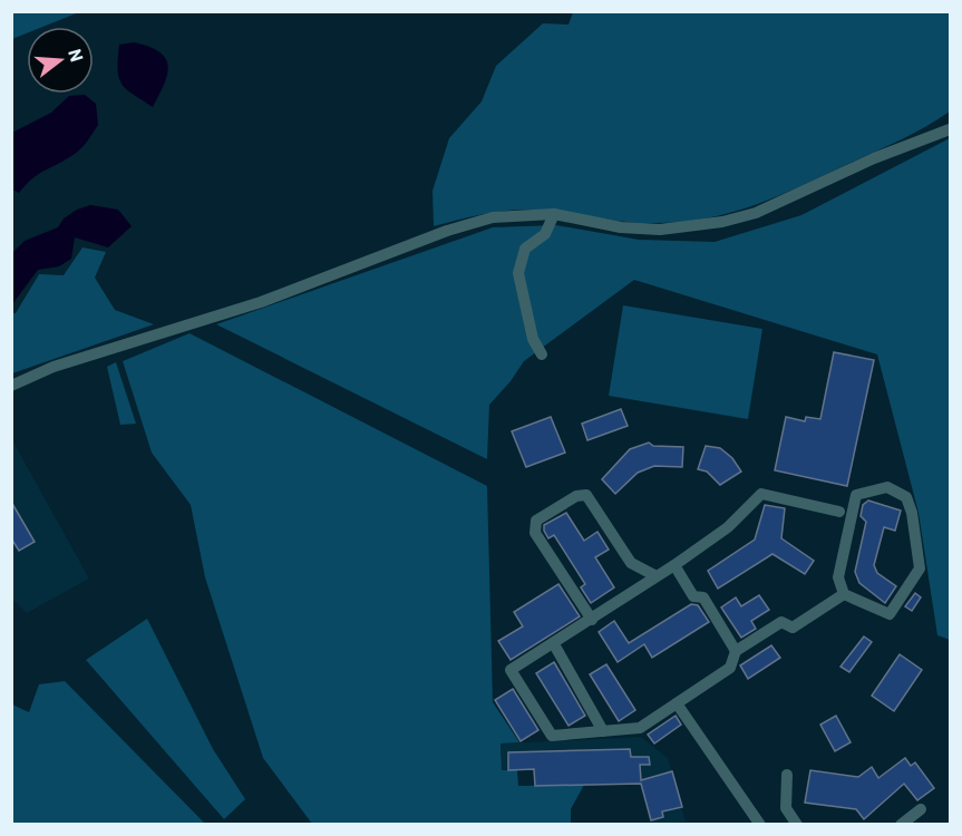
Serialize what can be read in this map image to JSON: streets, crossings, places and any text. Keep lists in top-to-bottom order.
{
  "north": "right"
}
